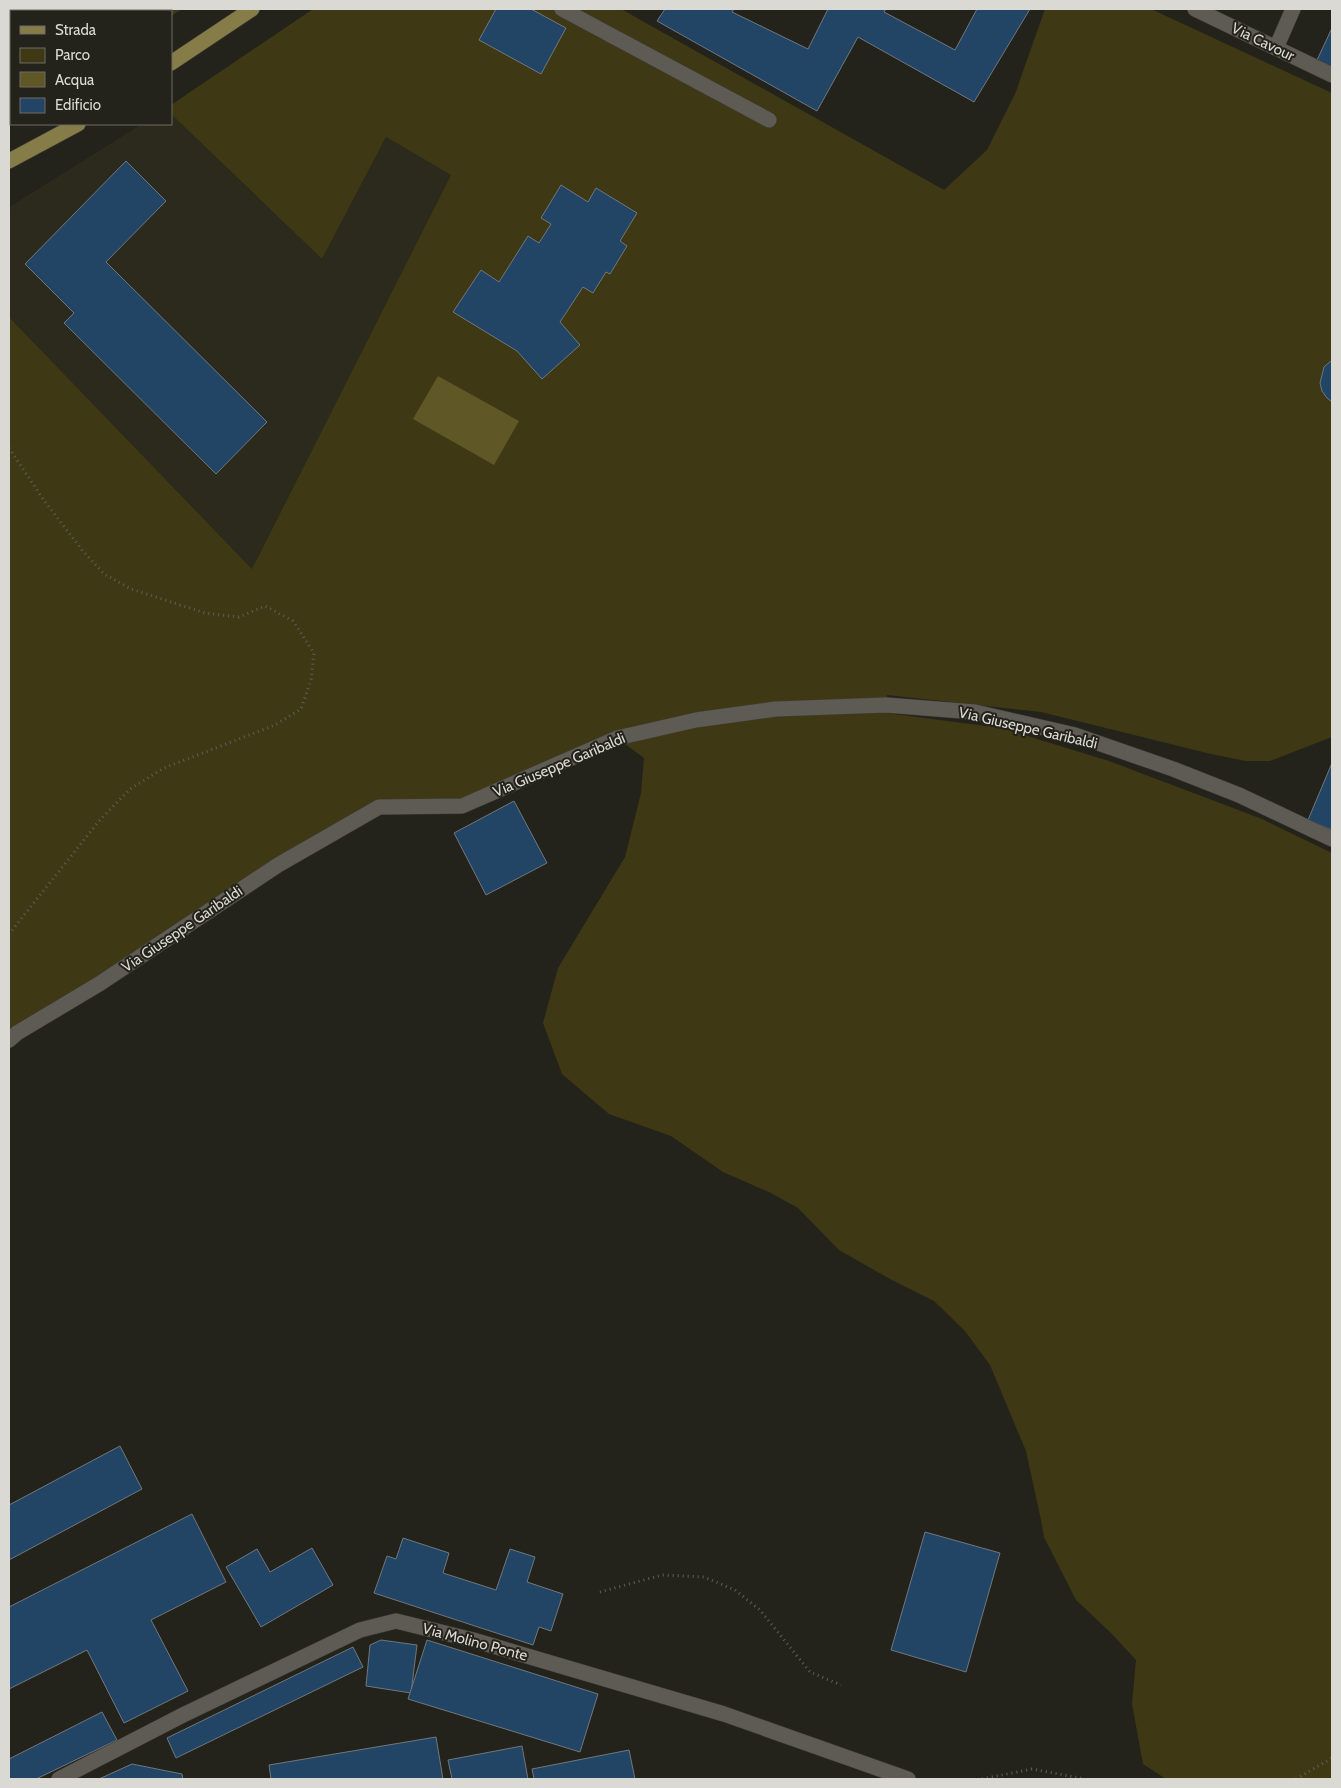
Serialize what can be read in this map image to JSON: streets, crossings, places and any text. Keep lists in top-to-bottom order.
{
  "streets": {
    "street": ["Via Cavour", "Via Giuseppe Garibaldi", "Via Molino Ponte"]
  },
  "legend": [
    "Strada",
    "Parco",
    "Acqua",
    "Edificio"
  ]
}
